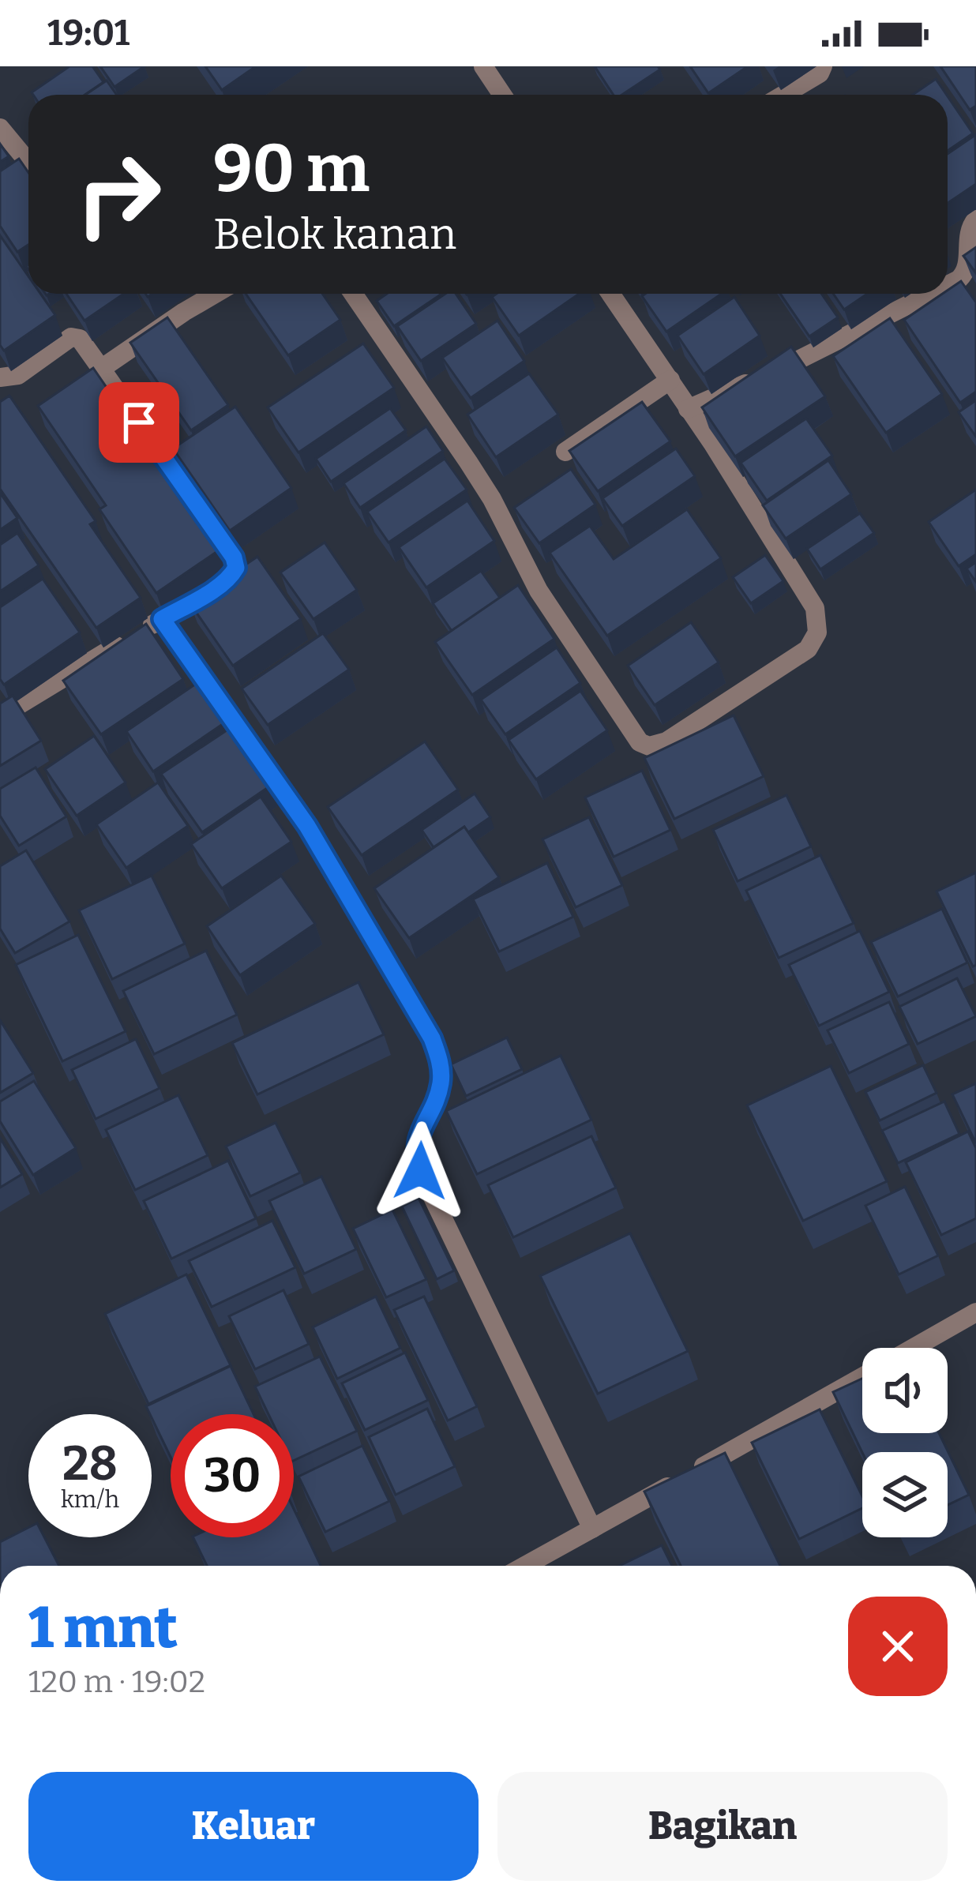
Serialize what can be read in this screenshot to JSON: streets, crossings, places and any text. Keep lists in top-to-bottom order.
{
  "page": {
    "status": "19:01",
    "turn": ["90 m", "Belok kanan"],
    "speed": "28 km/h",
    "limit": "30",
    "heading": ["1 mnt", "120 m · 19:02"],
    "buttons": ["Keluar", "Bagikan"]
  }
}
